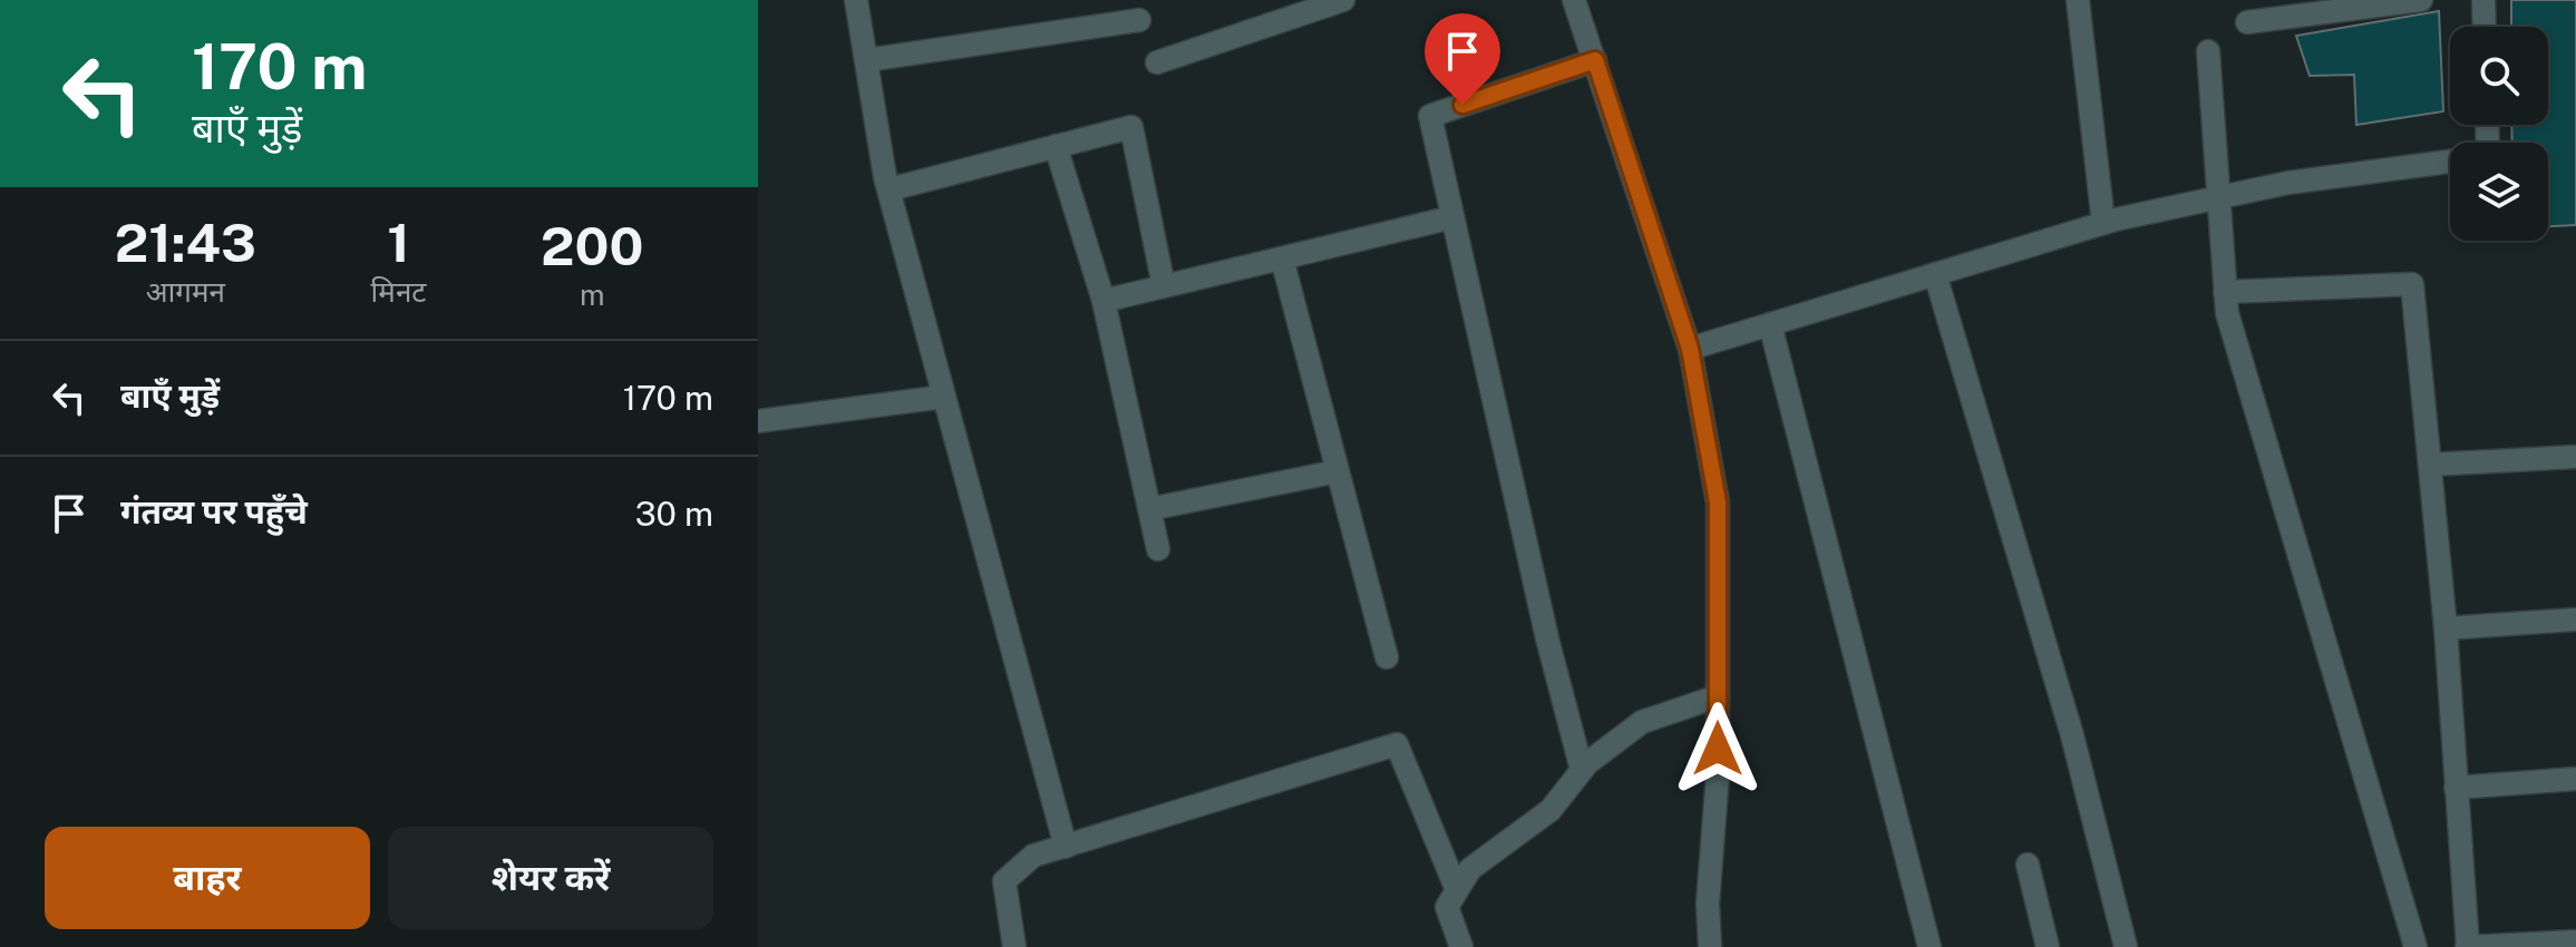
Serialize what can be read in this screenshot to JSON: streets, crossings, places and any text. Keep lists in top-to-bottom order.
{
  "page": {
    "turn": ["170 m", "बाएँ मुड़ें"],
    "eta": [
      "21:43",
      "आगमन",
      "1",
      "मिनट",
      "200",
      "m"
    ],
    "list": [
      {
        "name": "बाएँ मुड़ें",
        "value": "170 m"
      },
      {
        "name": "गंतव्य पर पहुँचे",
        "value": "30 m"
      }
    ],
    "buttons": ["बाहर", "शेयर करें"]
  }
}
